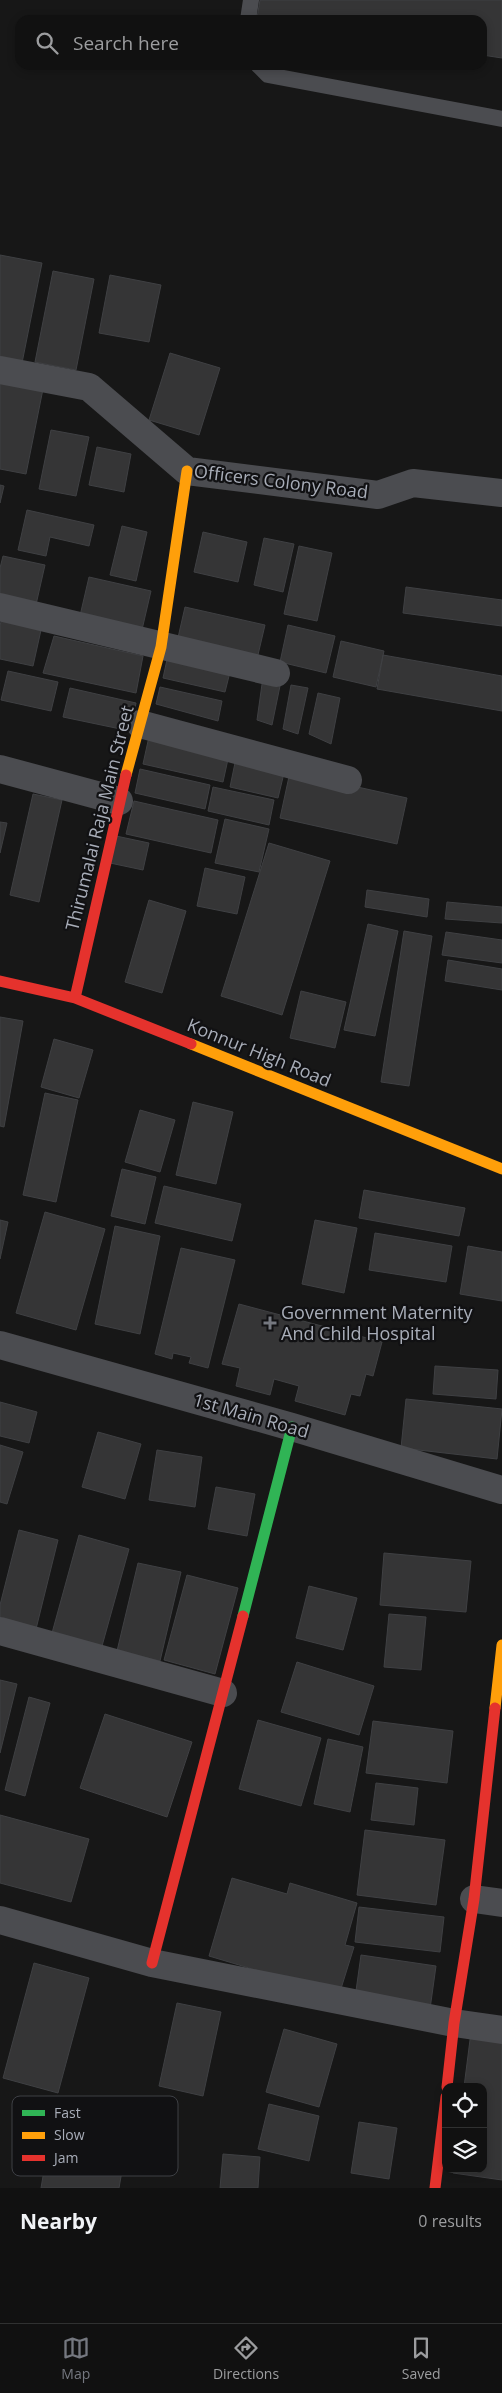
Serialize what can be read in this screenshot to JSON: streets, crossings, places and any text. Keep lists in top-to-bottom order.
{
  "streets": {
    "street": [
      "Officers Colony Road",
      "Thirumalai Raja Main Street",
      "Konnur High Road",
      "1st Main Road"
    ]
  },
  "crossings": [
    ["Officers Colony Road", "Thirumalai Raja Main Street"],
    ["Thirumalai Raja Main Street", "Konnur High Road"]
  ],
  "places": {
    "health": ["Government Maternity And Child Hospital"]
  },
  "legend": ["Fast", "Slow", "Jam"],
  "page": {
    "search": "Search here",
    "heading": ["Nearby", "0 results"],
    "nav": ["Map", "Directions", "Saved"]
  }
}
